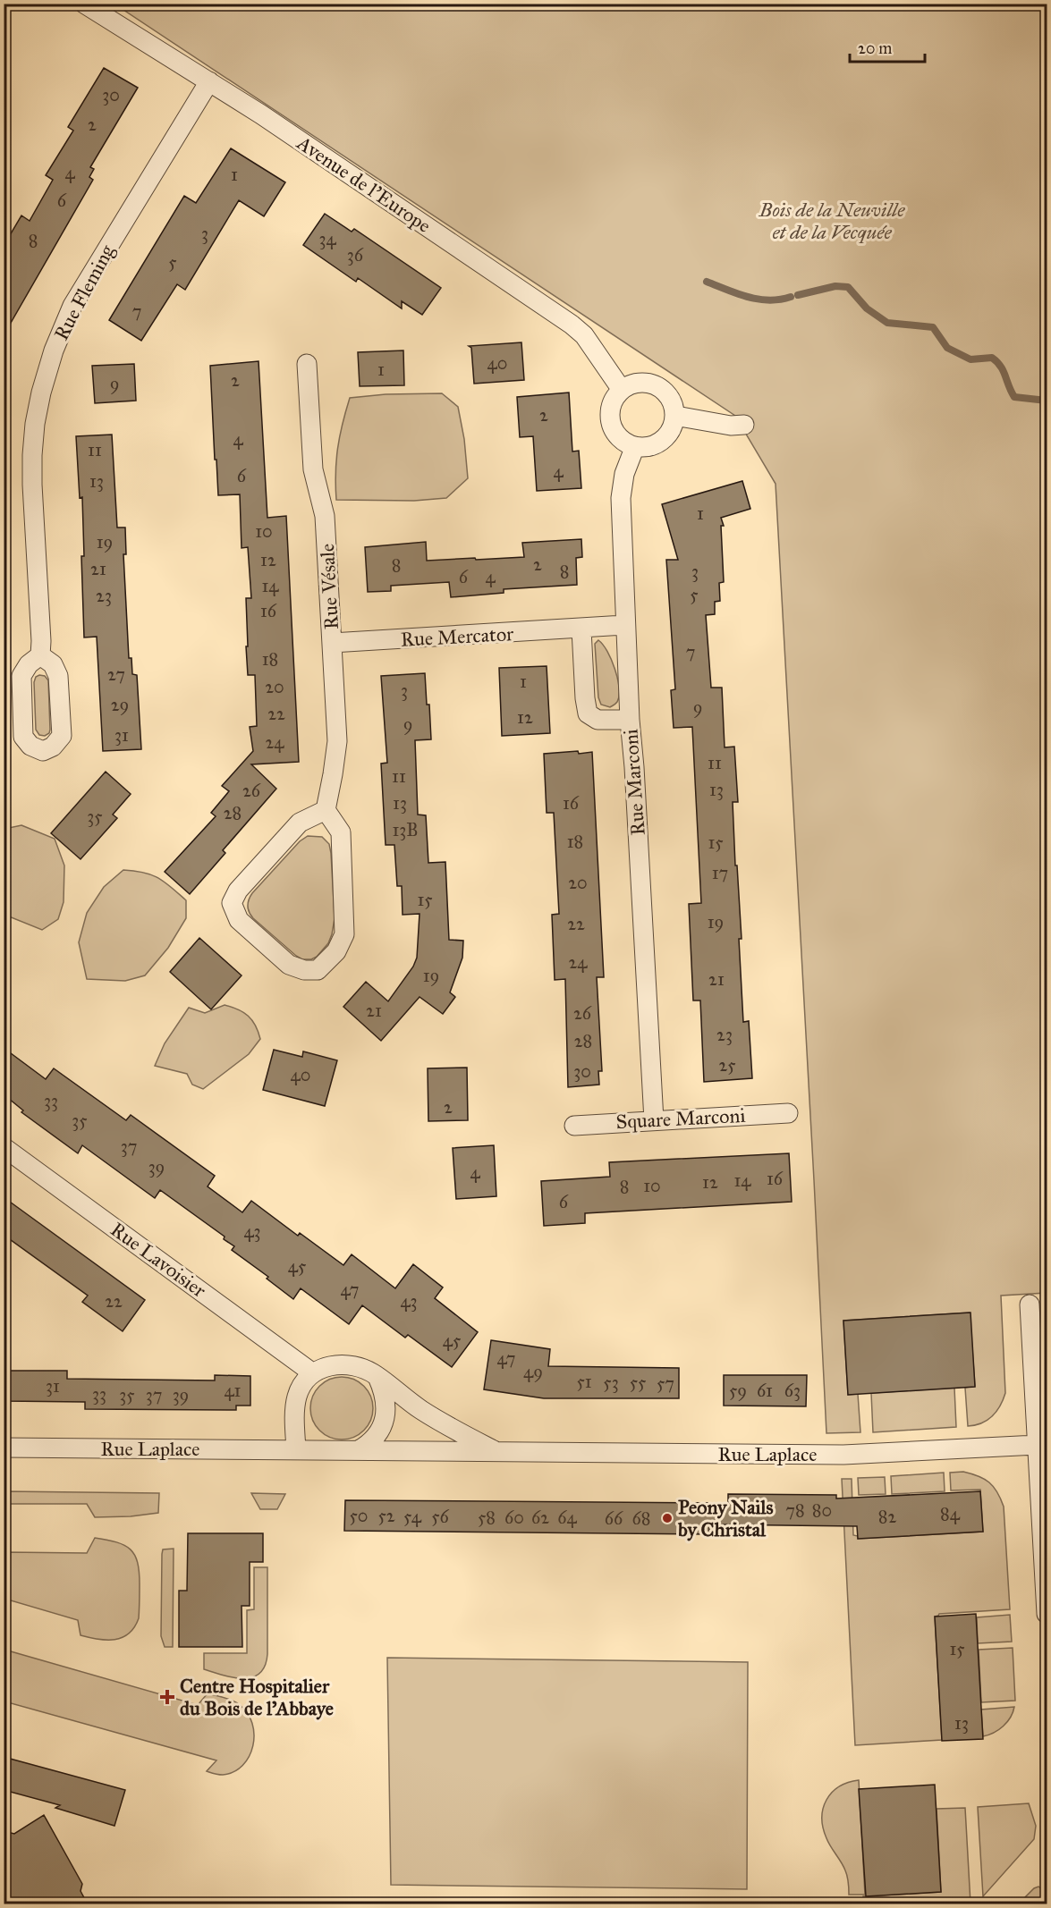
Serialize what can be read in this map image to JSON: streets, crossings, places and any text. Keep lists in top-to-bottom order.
{
  "streets": {
    "street": [
      "Avenue de l'Europe",
      "Rue Fleming",
      "Rue Vésale",
      "Rue Mercator",
      "Rue Marconi",
      "Square Marconi",
      "Rue Lavoisier",
      "Rue Laplace"
    ]
  },
  "crossings": [
    ["Avenue de l'Europe", "Rue Fleming"],
    ["Avenue de l'Europe", "Rue Marconi"],
    ["Rue Vésale", "Rue Mercator"],
    ["Rue Mercator", "Rue Marconi"],
    ["Rue Marconi", "Square Marconi"],
    ["Rue Lavoisier", "Rue Laplace"]
  ],
  "parks": ["Bois de la Neuville et de la Vecquée"],
  "places": {
    "other": ["Peony Nails by Christal"],
    "health": ["Centre Hospitalier du Bois de l'Abbaye"]
  },
  "house_numbers": [
    "30",
    "2",
    "4",
    "1",
    "6",
    "3",
    "34",
    "8",
    "36",
    "5",
    "7",
    "40",
    "1",
    "2",
    "9",
    "2",
    "4",
    "11",
    "4",
    "6",
    "13",
    "1",
    "10",
    "19",
    "12",
    "2",
    "8",
    "21",
    "8",
    "3",
    "6",
    "4",
    "14",
    "5",
    "23",
    "16",
    "7",
    "18",
    "27",
    "1",
    "20",
    "3",
    "29",
    "9",
    "22",
    "12",
    "9",
    "31",
    "24",
    "11",
    "11",
    "13",
    "26",
    "13",
    "16",
    "28",
    "35",
    "13B",
    "18",
    "15",
    "17",
    "20",
    "15",
    "19",
    "22",
    "24",
    "19",
    "21",
    "21",
    "26",
    "23",
    "28",
    "25",
    "30",
    "40",
    "33",
    "2",
    "35",
    "37",
    "39",
    "4",
    "16",
    "14",
    "12",
    "10",
    "8",
    "6",
    "43",
    "45",
    "47",
    "22",
    "43",
    "45",
    "47",
    "49",
    "51",
    "53",
    "55",
    "57",
    "31",
    "41",
    "59",
    "61",
    "63",
    "33",
    "35",
    "37",
    "39",
    "78",
    "80",
    "84",
    "50",
    "52",
    "54",
    "56",
    "82",
    "58",
    "60",
    "62",
    "64",
    "66",
    "68",
    "15",
    "13"
  ],
  "scale_bar": "20 m"
}
